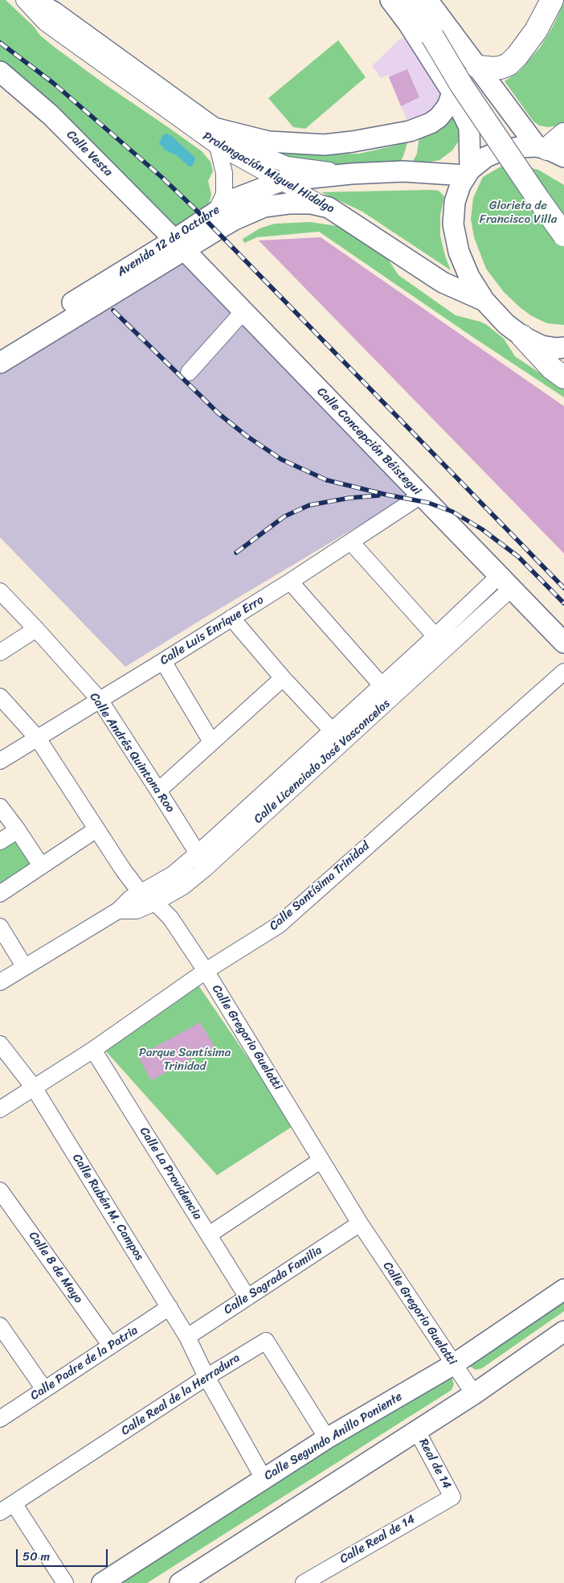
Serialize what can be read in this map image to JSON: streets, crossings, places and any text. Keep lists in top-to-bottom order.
{
  "streets": {
    "main road": [
      "Calle Vesta",
      "Prolongación Miguel Hidalgo",
      "Avenida 12 de Octubre",
      "Calle Concepción Béistegui",
      "Calle Segundo Anillo Poniente"
    ],
    "street": [
      "Calle Luis Enrique Erro",
      "Calle Andrés Quintana Roo",
      "Calle Licenciado José Vasconcelos",
      "Calle Santísima Trinidad",
      "Calle Gregorio Guelatti",
      "Calle La Providencia",
      "Calle Rubén M. Campos",
      "Calle 8 de Mayo",
      "Calle Sagrada Familia",
      "Calle Padre de la Patria",
      "Calle Real de la Herradura",
      "Real de 14",
      "Calle Real de 14"
    ]
  },
  "crossings": [
    ["Calle Vesta", "Avenida 12 de Octubre"],
    ["Calle Vesta", "Calle Concepción Béistegui"],
    ["Prolongación Miguel Hidalgo", "Avenida 12 de Octubre"],
    ["Avenida 12 de Octubre", "Calle Concepción Béistegui"],
    ["Calle Concepción Béistegui", "Calle Luis Enrique Erro"],
    ["Calle Concepción Béistegui", "Calle Licenciado José Vasconcelos"],
    ["Calle Luis Enrique Erro", "Calle Andrés Quintana Roo"],
    ["Calle Luis Enrique Erro", "Calle Gregorio Guelatti"],
    ["Calle Andrés Quintana Roo", "Calle Licenciado José Vasconcelos"],
    ["Calle Licenciado José Vasconcelos", "Calle Gregorio Guelatti"],
    ["Calle Santísima Trinidad", "Calle Gregorio Guelatti"],
    ["Calle Santísima Trinidad", "Calle La Providencia"],
    ["Calle Santísima Trinidad", "Calle Rubén M. Campos"],
    ["Calle Gregorio Guelatti", "Calle Sagrada Familia"],
    ["Calle Gregorio Guelatti", "Calle Segundo Anillo Poniente"],
    ["Calle La Providencia", "Calle Sagrada Familia"],
    ["Calle Rubén M. Campos", "Calle Sagrada Familia"],
    ["Calle Rubén M. Campos", "Calle Padre de la Patria"],
    ["Calle Rubén M. Campos", "Calle Real de la Herradura"],
    ["Calle Rubén M. Campos", "Calle Segundo Anillo Poniente"],
    ["Calle 8 de Mayo", "Calle Padre de la Patria"],
    ["Calle Real de la Herradura", "Calle Segundo Anillo Poniente"],
    ["Real de 14", "Calle Real de 14"]
  ],
  "parks": ["Glorieta de Francisco Villa", "Parque Santísima Trinidad"],
  "scale_bar": "50 m"
}
